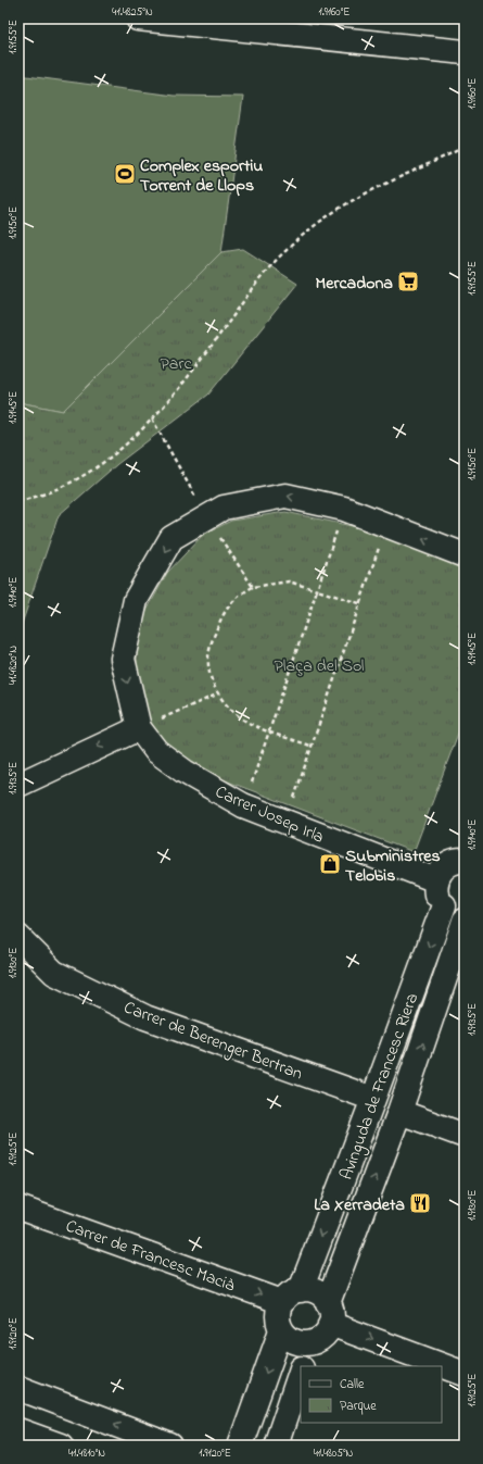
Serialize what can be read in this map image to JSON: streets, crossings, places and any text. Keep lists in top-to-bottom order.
{
  "streets": {
    "street": [
      "Carrer Josep Irla",
      "Carrer de Berenger Bertran",
      "Avinguda de Francesc Riera",
      "Carrer de Francesc Macià"
    ]
  },
  "crossings": [
    ["Carrer de Berenger Bertran", "Avinguda de Francesc Riera"],
    ["Avinguda de Francesc Riera", "Carrer de Francesc Macià"]
  ],
  "parks": ["Parc", "Plaça del Sol"],
  "places": {
    "sports": ["Complex esportiu Torrent de Llops"],
    "supermarket": ["Mercadona"],
    "shop": ["Subministres Telobis"],
    "restaurant": ["La Xerradeta"]
  },
  "legend": ["Calle", "Parque"],
  "coordinates": [
    "41.4825°N",
    "1.9160°E",
    "1.9155°E",
    "1.9150°E",
    "1.9145°E",
    "1.9140°E",
    "41.4820°N",
    "1.9135°E",
    "1.9130°E",
    "1.9125°E",
    "1.9120°E",
    "41.4810°N",
    "41.4805°N"
  ]
}
